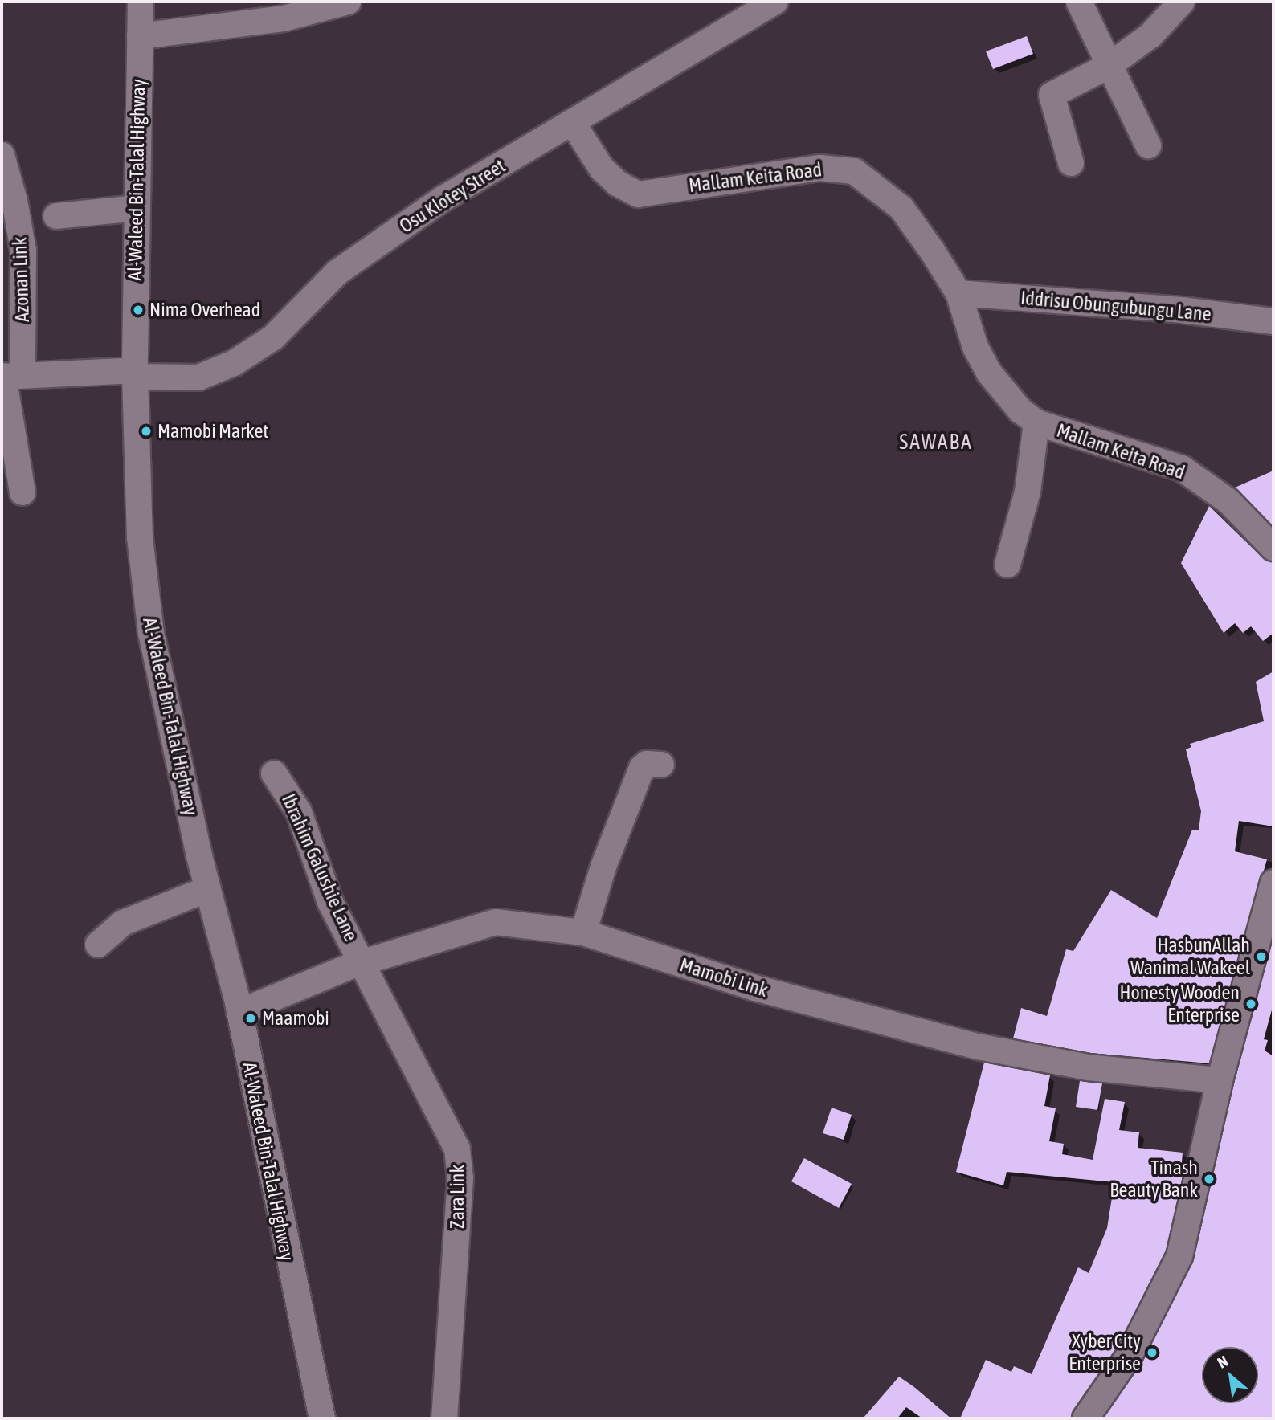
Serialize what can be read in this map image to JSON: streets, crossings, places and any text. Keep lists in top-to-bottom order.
{
  "streets": {
    "street": [
      "Mallam Keita Road",
      "Al-Waleed Bin-Talal Highway",
      "Osu Klotey Street",
      "Azonan Link",
      "Iddrisu Obungubungu Lane",
      "Ibrahim Galushie Lane",
      "Mamobi Link",
      "Zara Link"
    ]
  },
  "crossings": [
    ["Mallam Keita Road", "Osu Klotey Street"],
    ["Mallam Keita Road", "Iddrisu Obungubungu Lane"],
    ["Al-Waleed Bin-Talal Highway", "Osu Klotey Street"],
    ["Al-Waleed Bin-Talal Highway", "Mamobi Link"],
    ["Osu Klotey Street", "Azonan Link"],
    ["Ibrahim Galushie Lane", "Mamobi Link"],
    ["Ibrahim Galushie Lane", "Zara Link"],
    ["Mamobi Link", "Zara Link"]
  ],
  "districts": ["SAWABA"],
  "places": [
    "Nima Overhead",
    "Mamobi Market",
    "HasbunAllah Wanimal Wakeel",
    "Honesty Wooden Enterprise",
    "Maamobi",
    "Tinash Beauty Bank",
    "Xyber City Enterprise"
  ],
  "north": "top left"
}
